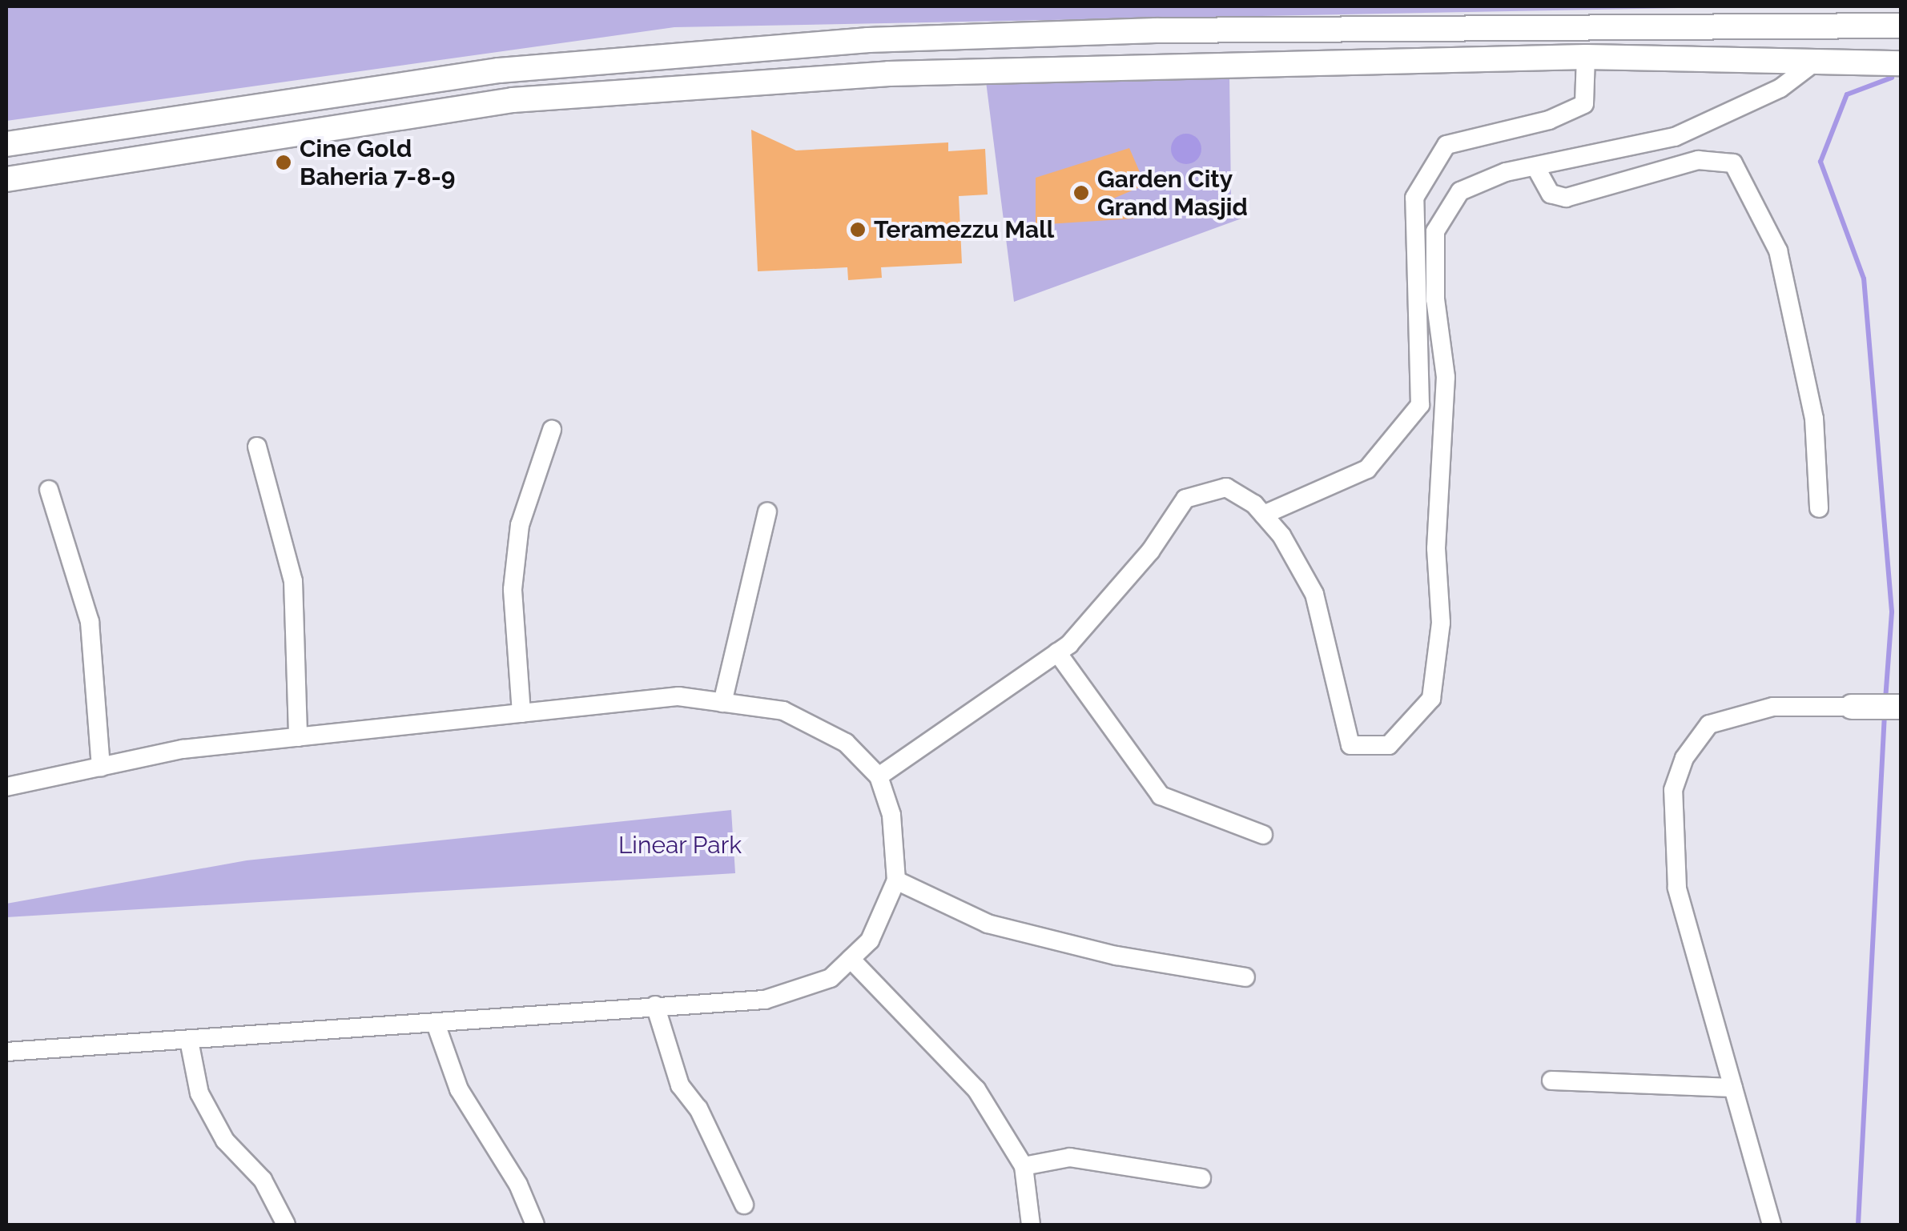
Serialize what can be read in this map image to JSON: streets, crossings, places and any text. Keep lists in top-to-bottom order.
{
  "parks": ["Linear Park"],
  "places": ["Cine Gold Baheria 7-8-9", "Garden City Grand Masjid", "Teramezzu Mall"]
}
